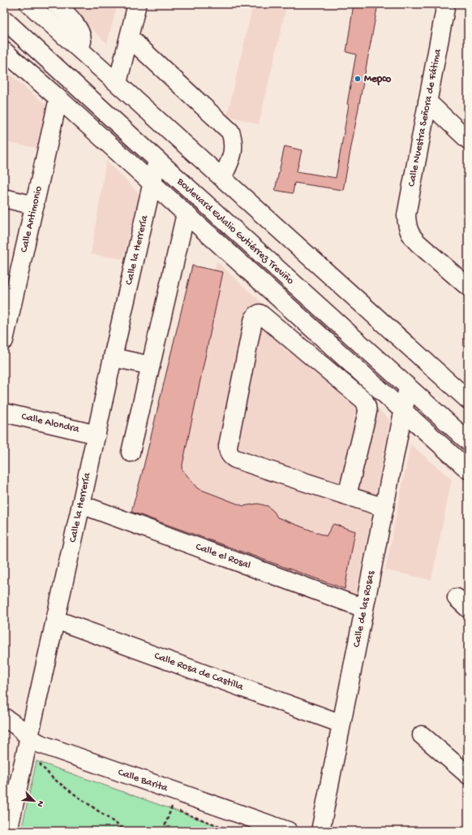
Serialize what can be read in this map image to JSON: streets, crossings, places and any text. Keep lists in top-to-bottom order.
{
  "streets": {
    "street": [
      "Calle Nuestra Señora de Fátima",
      "Calle Antimonio",
      "Boulevard Eulalio Gutiérrez Treviño",
      "Calle la Herrería",
      "Calle Alondra",
      "Calle el Rosal",
      "Calle de las Rosas",
      "Calle Rosa de Castilla",
      "Calle Barita"
    ]
  },
  "crossings": [
    ["Calle Antimonio", "Boulevard Eulalio Gutiérrez Treviño"],
    ["Boulevard Eulalio Gutiérrez Treviño", "Calle la Herrería"],
    ["Boulevard Eulalio Gutiérrez Treviño", "Calle de las Rosas"],
    ["Calle la Herrería", "Calle Alondra"],
    ["Calle la Herrería", "Calle el Rosal"],
    ["Calle la Herrería", "Calle Rosa de Castilla"],
    ["Calle la Herrería", "Calle Barita"],
    ["Calle el Rosal", "Calle de las Rosas"],
    ["Calle de las Rosas", "Calle Rosa de Castilla"]
  ],
  "places": ["Mepco"],
  "north": "bottom right"
}
